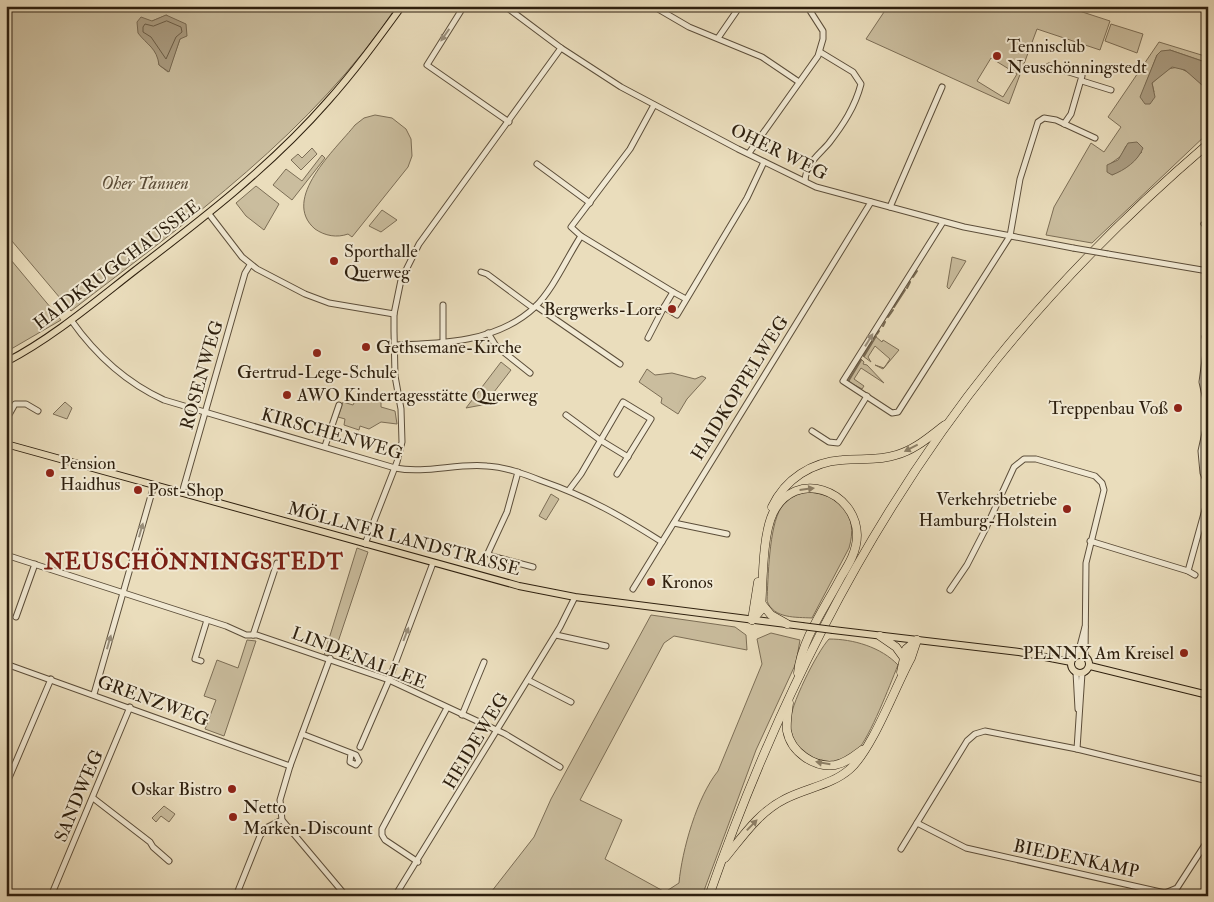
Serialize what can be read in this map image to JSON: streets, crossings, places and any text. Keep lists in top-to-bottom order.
{
  "streets": {
    "main road": ["HAIDKRUGCHAUSSEE", "MÖLLNER LANDSTRASSE"],
    "street": [
      "OHER WEG",
      "ROSENWEG",
      "HAIDKOPPELWEG",
      "KIRSCHENWEG",
      "LINDENALLEE",
      "GRENZWEG",
      "HEIDEWEG",
      "SANDWEG",
      "BIEDENKAMP"
    ]
  },
  "crossings": [
    ["OHER WEG", "HAIDKOPPELWEG"],
    ["HAIDKRUGCHAUSSEE", "KIRSCHENWEG"],
    ["ROSENWEG", "KIRSCHENWEG"],
    ["ROSENWEG", "MÖLLNER LANDSTRASSE"],
    ["HAIDKOPPELWEG", "KIRSCHENWEG"],
    ["MÖLLNER LANDSTRASSE", "HEIDEWEG"],
    ["LINDENALLEE", "HEIDEWEG"],
    ["GRENZWEG", "SANDWEG"]
  ],
  "districts": ["NEUSCHÖNNINGSTEDT"],
  "parks": ["Oher Tannen"],
  "places": [
    "Tennisclub Neuschönningstedt",
    "Sporthalle Querweg",
    "Bergwerks-Lore",
    "Gethsemane-Kirche",
    "Gertrud-Lege-Schule",
    "AWO Kindertagesstätte Querweg",
    "Treppenbau Voß",
    "Pension Haidhus",
    "Post-Shop",
    "Verkehrsbetriebe Hamburg-Holstein",
    "Kronos",
    "PENNY Am Kreisel",
    "Oskar Bistro",
    "Netto Marken-Discount"
  ]
}
